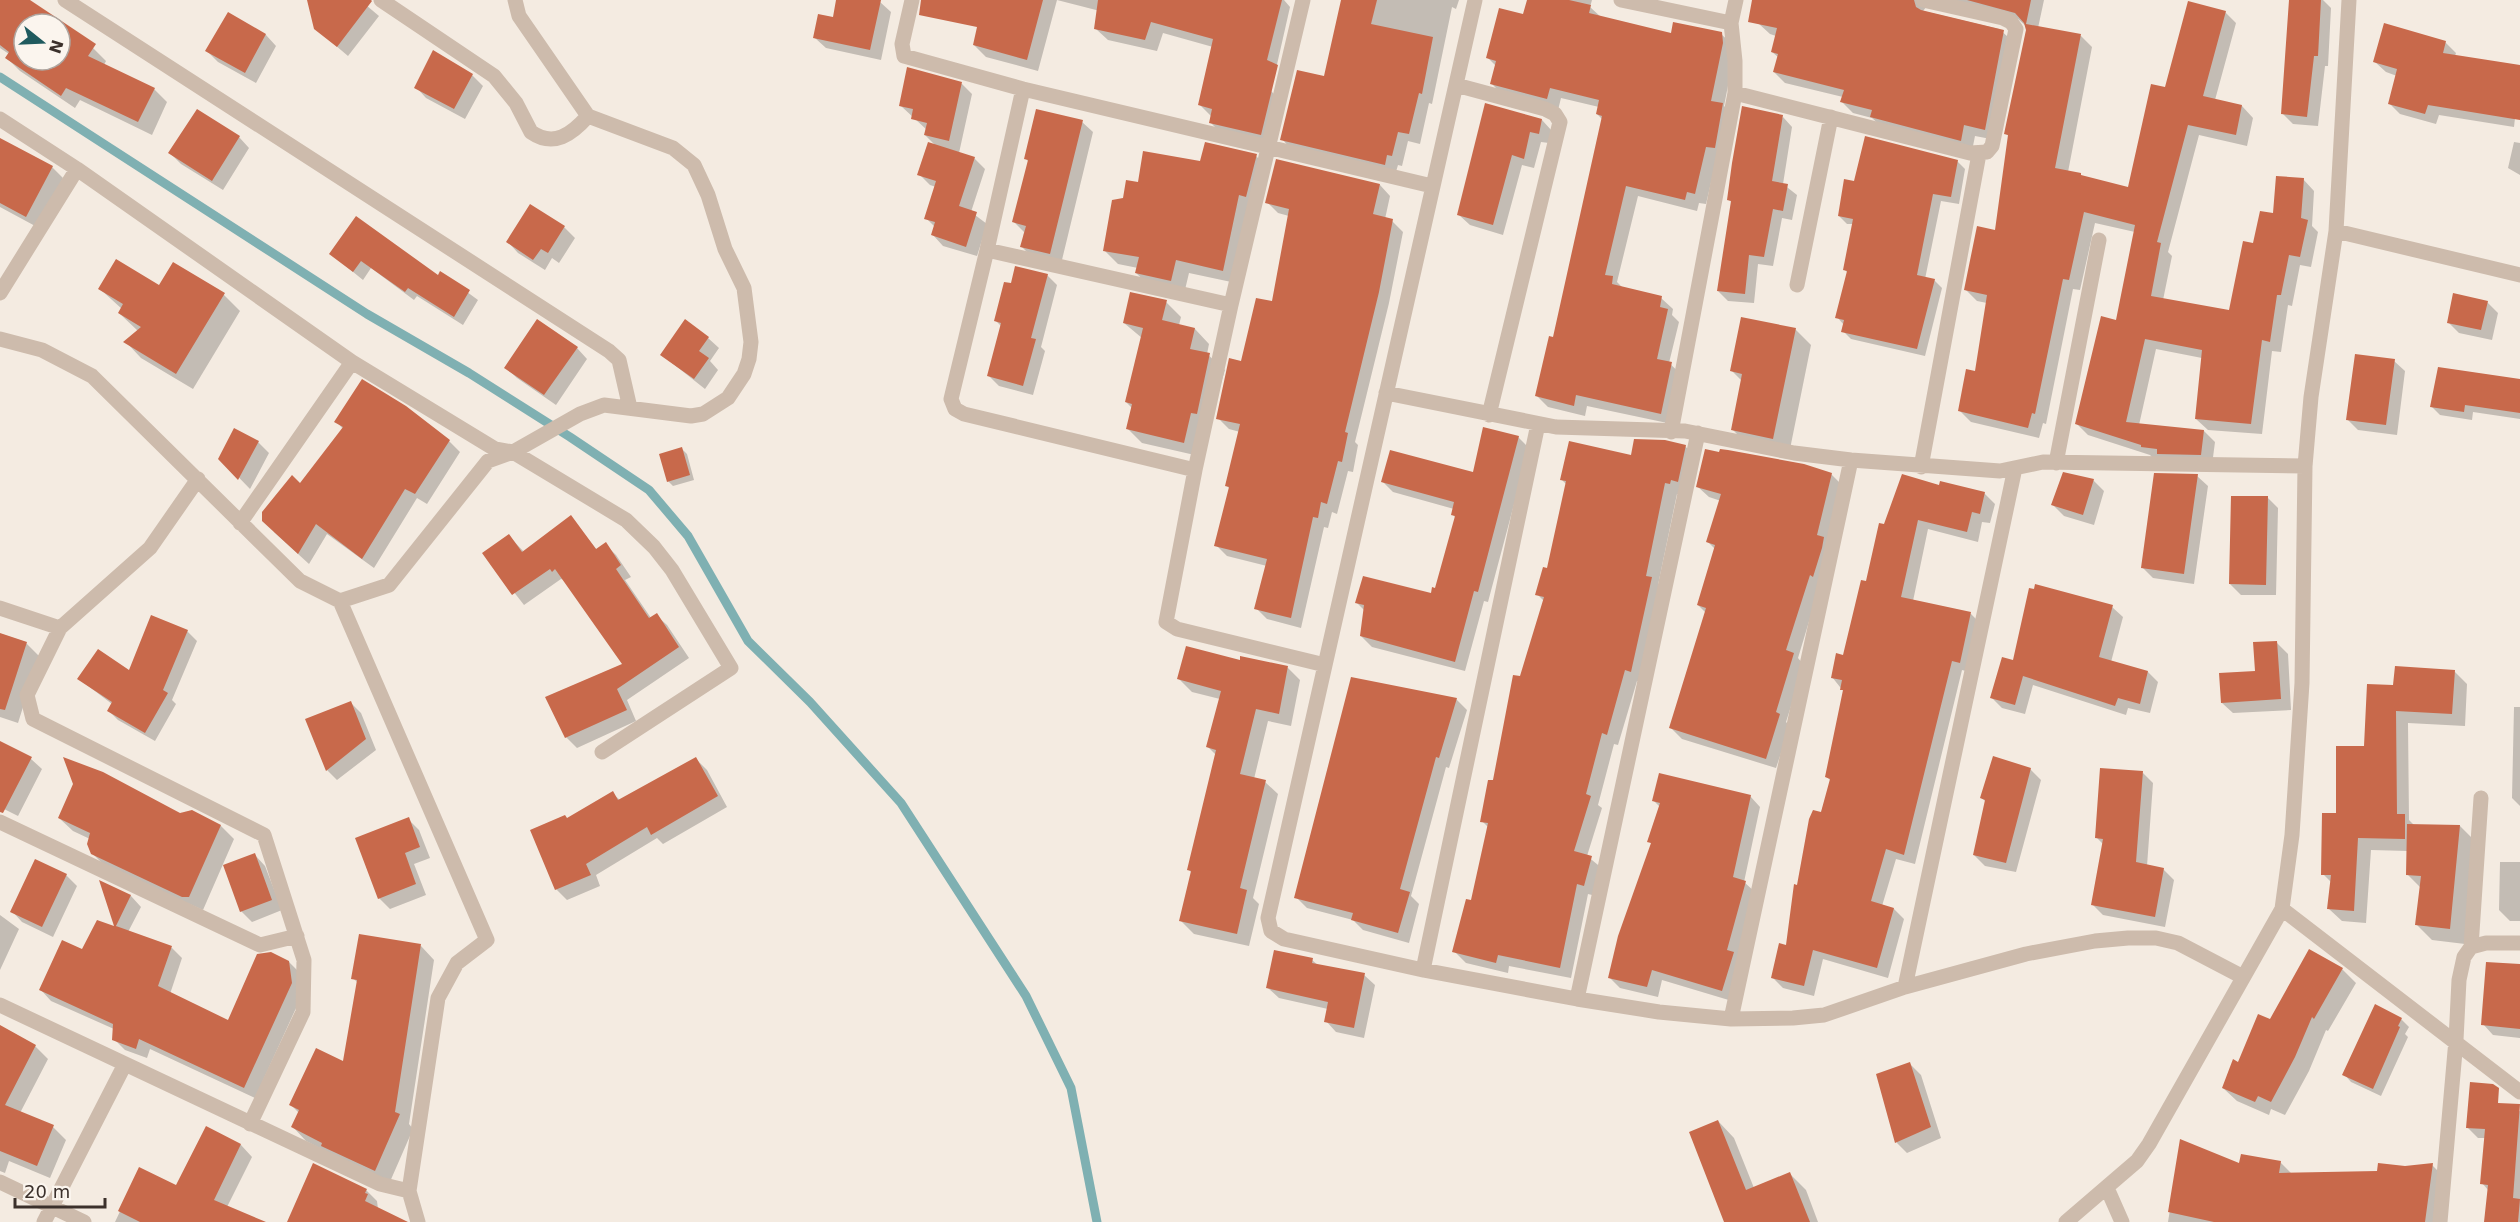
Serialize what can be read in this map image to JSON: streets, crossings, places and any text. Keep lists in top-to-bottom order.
{
  "scale_bar": "20 m",
  "north": "right"
}
